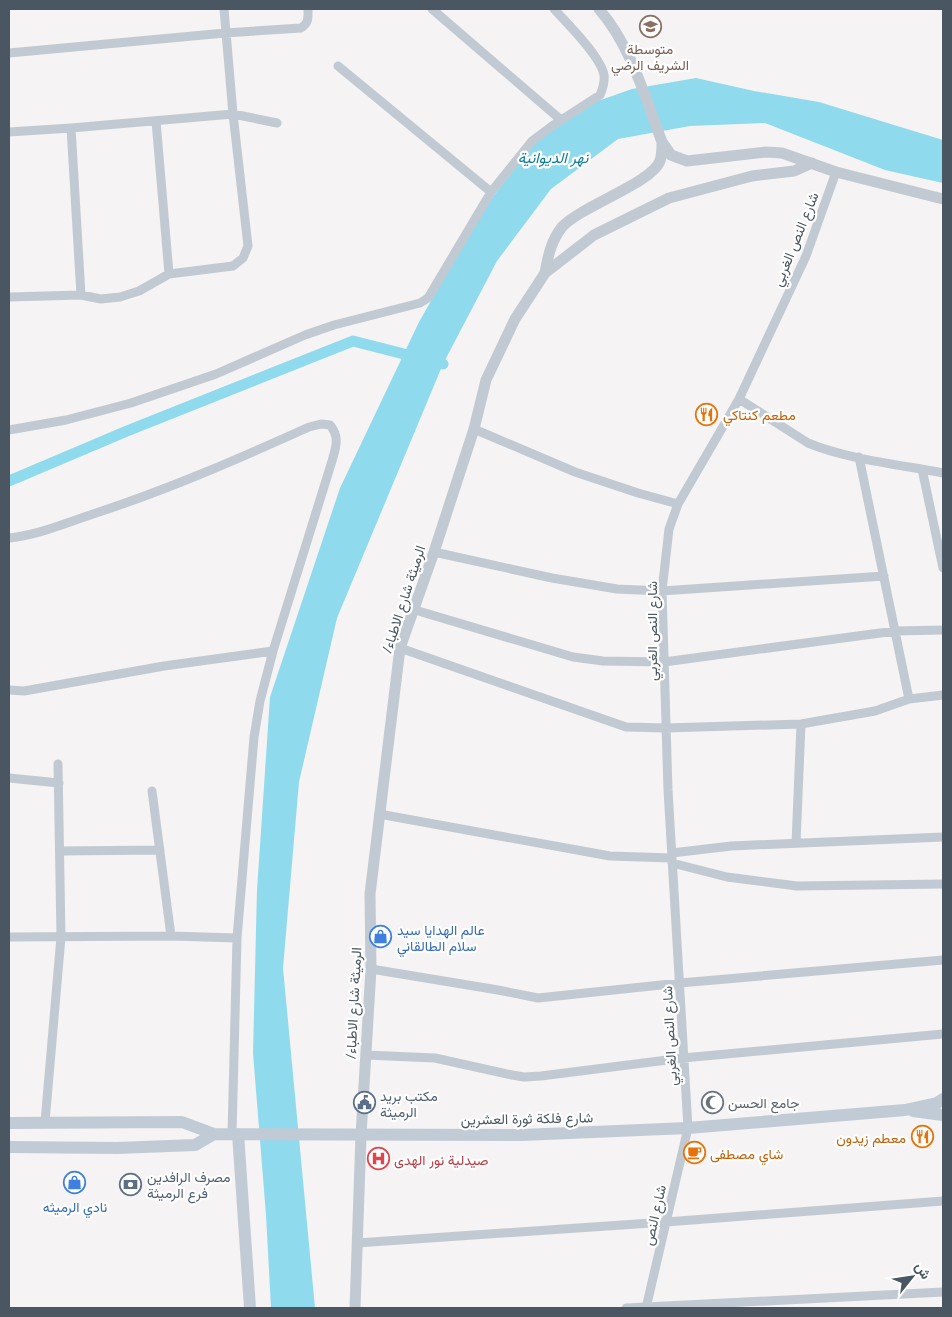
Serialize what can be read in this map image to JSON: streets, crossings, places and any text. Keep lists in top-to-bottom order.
{
  "streets": {
    "main road": ["شارع فلكة ثورة العشرين"],
    "street": ["شارع النص الغربي", "/الرميثة شارع الاطباء", "شارع النص"]
  },
  "crossings": [
    ["شارع النص الغربي", "شارع فلكة ثورة العشرين"],
    ["شارع النص الغربي", "شارع النص"],
    ["/الرميثة شارع الاطباء", "شارع فلكة ثورة العشرين"],
    ["شارع فلكة ثورة العشرين", "شارع النص"]
  ],
  "water": ["نهر الديوانية"],
  "places": {
    "school or university": ["متوسطة الشريف الرضي"],
    "restaurant": ["مطعم كنتاكي", "معطم زيدون"],
    "shop": ["عالم الهدايا سيد سلام الطالقاني", "نادي الرميثه"],
    "mosque": ["جامع الحسن"],
    "public building": ["مكتب بريد الرميثة"],
    "cafe": ["شاي مصطفى"],
    "hospital": ["صيدلية نور الهدى"],
    "bank": ["مصرف الرافدين فرع الرميثة"]
  },
  "north": "top right"
}
